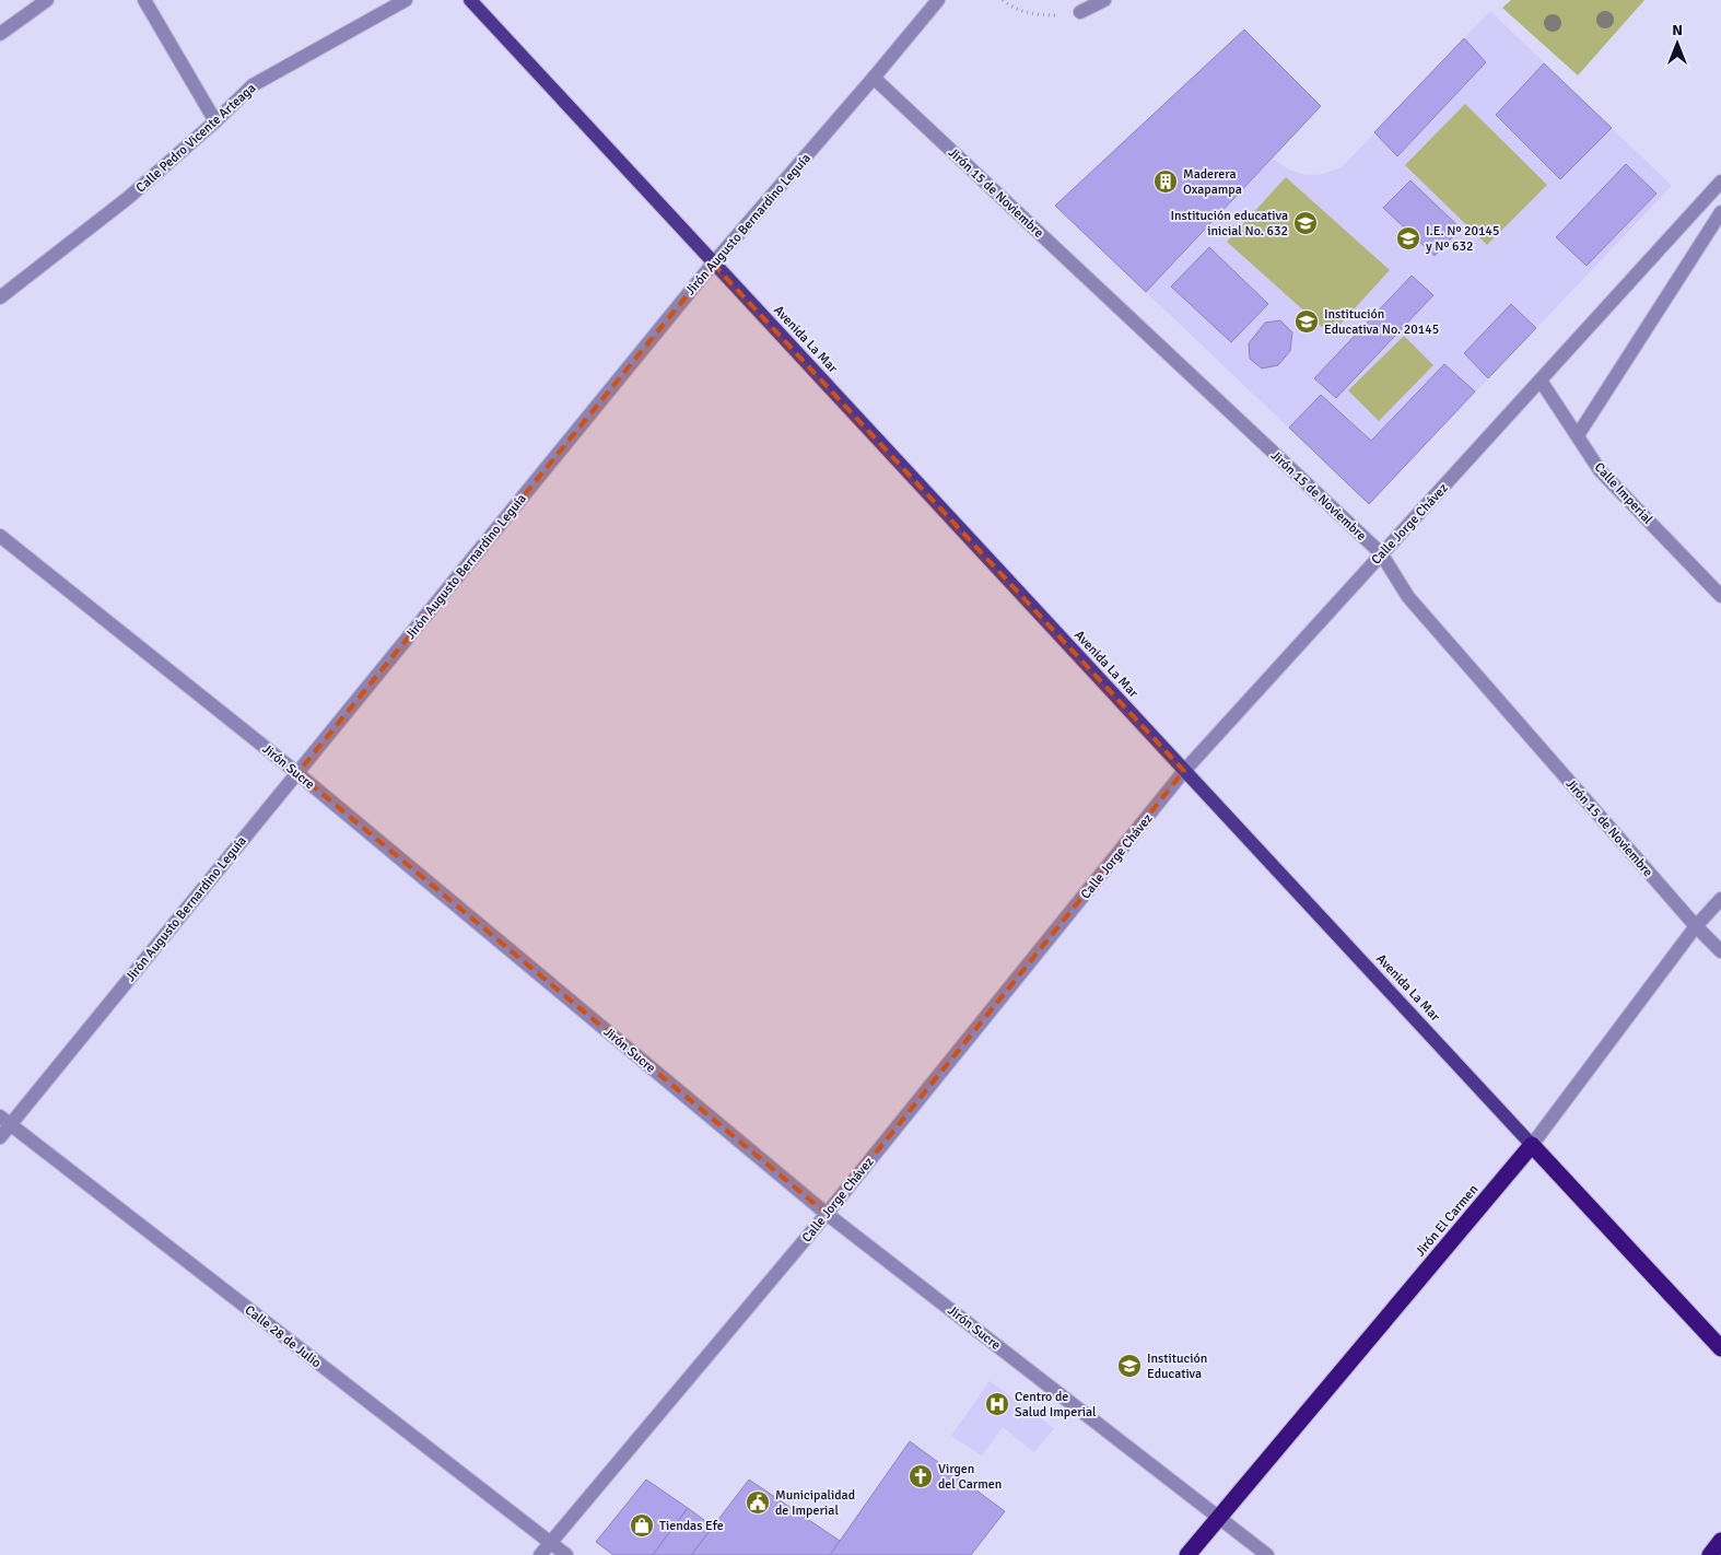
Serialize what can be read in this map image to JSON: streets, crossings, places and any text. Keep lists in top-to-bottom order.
{
  "streets": {
    "highway": ["Avenida La Mar", "Jirón El Carmen"],
    "street": [
      "Calle Pedro Vicente Arteaga",
      "Jirón 15 de Noviembre",
      "Jirón Augusto Bernardino Leguía",
      "Calle Imperial",
      "Calle Jorge Chávez",
      "Jirón Sucre",
      "Calle 28 de Julio"
    ]
  },
  "crossings": [
    ["Jirón 15 de Noviembre", "Jirón Augusto Bernardino Leguía"],
    ["Jirón 15 de Noviembre", "Calle Jorge Chávez"],
    ["Jirón 15 de Noviembre", "Jirón El Carmen"],
    ["Jirón Augusto Bernardino Leguía", "Avenida La Mar"],
    ["Jirón Augusto Bernardino Leguía", "Jirón Sucre"],
    ["Jirón Augusto Bernardino Leguía", "Calle 28 de Julio"],
    ["Avenida La Mar", "Calle Jorge Chávez"],
    ["Avenida La Mar", "Jirón El Carmen"],
    ["Calle Imperial", "Calle Jorge Chávez"],
    ["Calle Jorge Chávez", "Jirón Sucre"],
    ["Calle Jorge Chávez", "Calle 28 de Julio"],
    ["Jirón Sucre", "Jirón El Carmen"]
  ],
  "places": {
    "building": ["Maderera Oxapampa"],
    "school or university": [
      "Institución educativa inicial No. 632",
      "I.E. Nº 20145 y Nº 632",
      "Institución Educativa No. 20145",
      "Institución Educativa"
    ],
    "hospital": ["Centro de Salud Imperial"],
    "church": ["Virgen del Carmen"],
    "public building": ["Municipalidad de Imperial"],
    "shop": ["Tiendas Efe"]
  },
  "north": "top"
}
